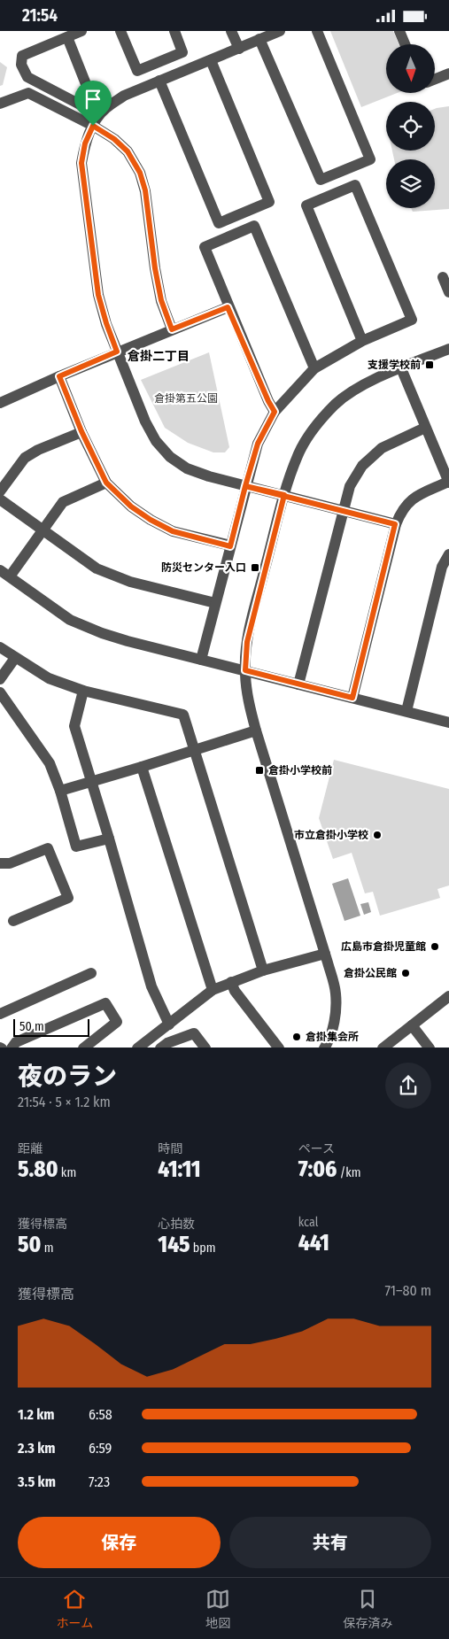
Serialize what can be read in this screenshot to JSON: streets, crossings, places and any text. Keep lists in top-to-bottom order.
{
  "districts": ["倉掛二丁目"],
  "parks": ["倉掛第五公園"],
  "places": {
    "transit": ["支援学校前", "防災センター入口", "倉掛小学校前"],
    "other": [
      "市立倉掛小学校",
      "広島市倉掛児童館",
      "倉掛公民館",
      "倉掛集会所"
    ]
  },
  "scale_bar": "50 m",
  "north": "bottom",
  "page": {
    "status": "21:54",
    "scale": "50 m",
    "heading": ["夜のラン", "21:54 · 5 × 1.2 km"],
    "stats": [
      ["距離", "5.80 km"],
      ["時間", "41:11"],
      ["ペース", "7:06 /km"],
      ["獲得標高", "50 m"],
      ["心拍数", "145 bpm"],
      ["kcal", "441"]
    ],
    "chart": ["獲得標高", "71–80 m"],
    "list": [
      {
        "name": "1.2 km",
        "note": "6:58"
      },
      {
        "name": "2.3 km",
        "note": "6:59"
      },
      {
        "name": "3.5 km",
        "note": "7:23"
      }
    ],
    "buttons": ["保存", "共有"],
    "tabs": ["ホーム", "地図", "保存済み"]
  }
}
